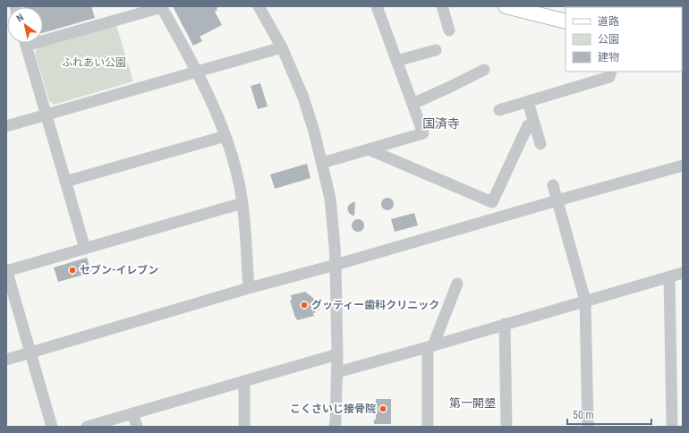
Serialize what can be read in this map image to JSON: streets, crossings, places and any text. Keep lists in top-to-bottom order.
{
  "districts": ["国済寺", "第一開墾"],
  "parks": ["ふれあい公園"],
  "places": ["セブン-イレブン", "グッティー歯科クリニック", "こくさいじ接骨院"],
  "legend": ["道路", "公園", "建物"],
  "scale_bar": "50 m",
  "north": "top left"
}
